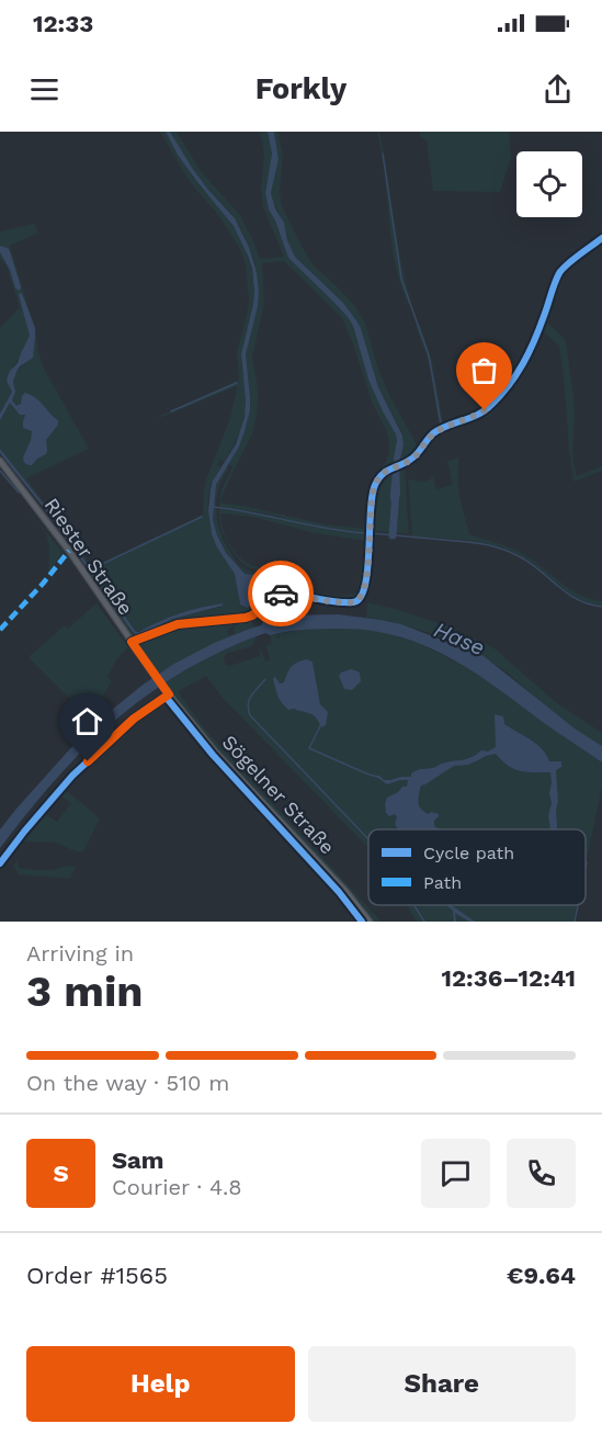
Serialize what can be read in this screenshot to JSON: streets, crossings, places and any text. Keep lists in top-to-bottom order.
{
  "streets": {
    "street": ["Riester Straße", "Sögelner Straße"]
  },
  "crossings": [
    ["Riester Straße", "Sögelner Straße"]
  ],
  "water": ["Hase"],
  "legend": ["Cycle path", "Path"],
  "page": {
    "status": "12:33",
    "header": "Forkly",
    "heading": ["3 min", "Arriving in", "12:36–12:41"],
    "panel": [
      "Sam",
      "Courier · 4.8",
      "Order #1565",
      "€9.64"
    ],
    "bar": "On the way · 510 m",
    "round": "S",
    "buttons": ["Help", "Share"]
  }
}
